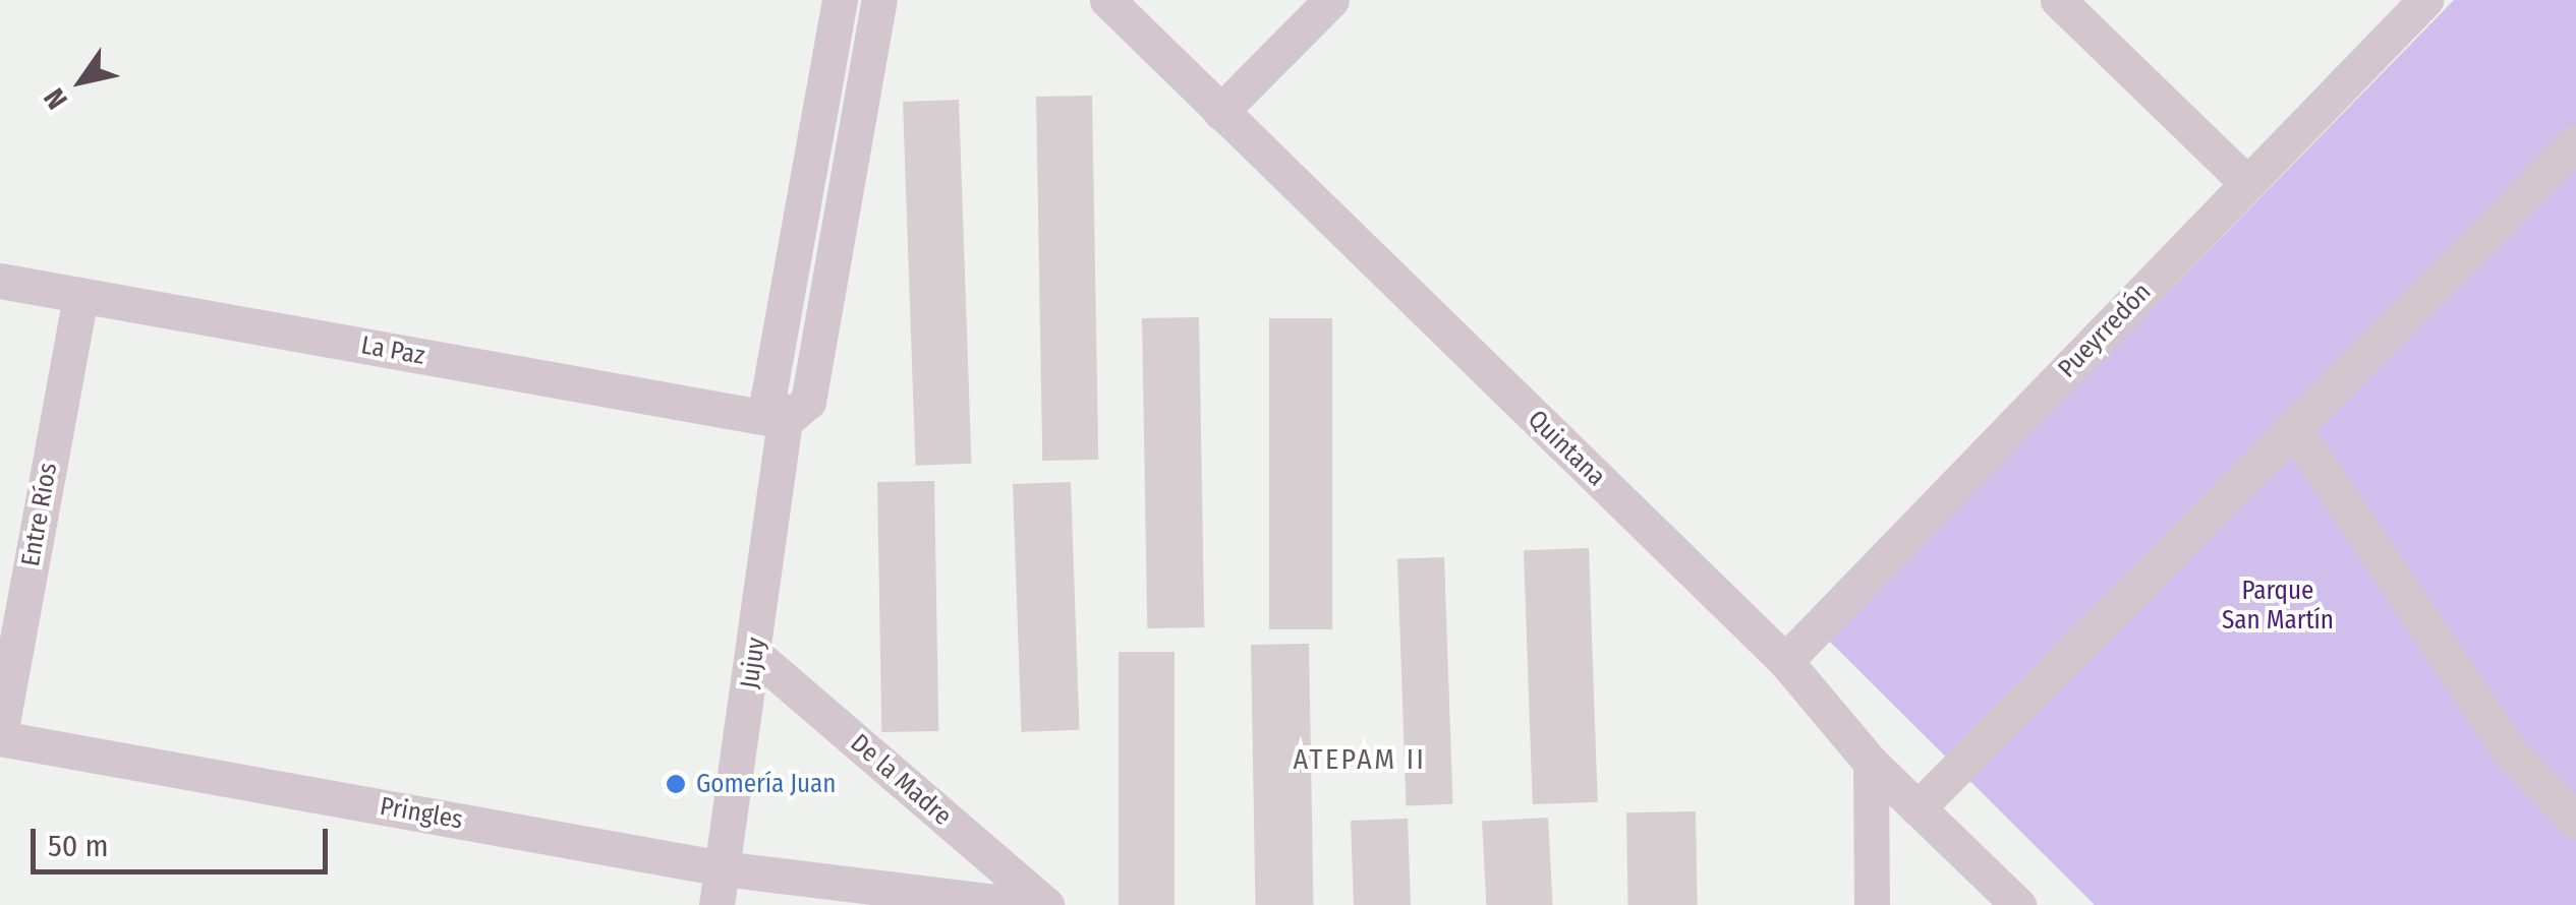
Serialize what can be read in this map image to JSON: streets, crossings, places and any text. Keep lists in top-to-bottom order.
{
  "streets": {
    "street": [
      "Pueyrredón",
      "La Paz",
      "Quintana",
      "Entre Ríos",
      "Jujuy",
      "De la Madre",
      "Pringles"
    ]
  },
  "crossings": [
    ["Pueyrredón", "Quintana"],
    ["La Paz", "Entre Ríos"],
    ["La Paz", "Jujuy"],
    ["Entre Ríos", "Pringles"],
    ["Jujuy", "De la Madre"],
    ["Jujuy", "Pringles"]
  ],
  "districts": ["ATEPAM II"],
  "parks": ["Parque San Martín"],
  "places": ["Gomería Juan"],
  "scale_bar": "50 m",
  "north": "bottom left"
}
